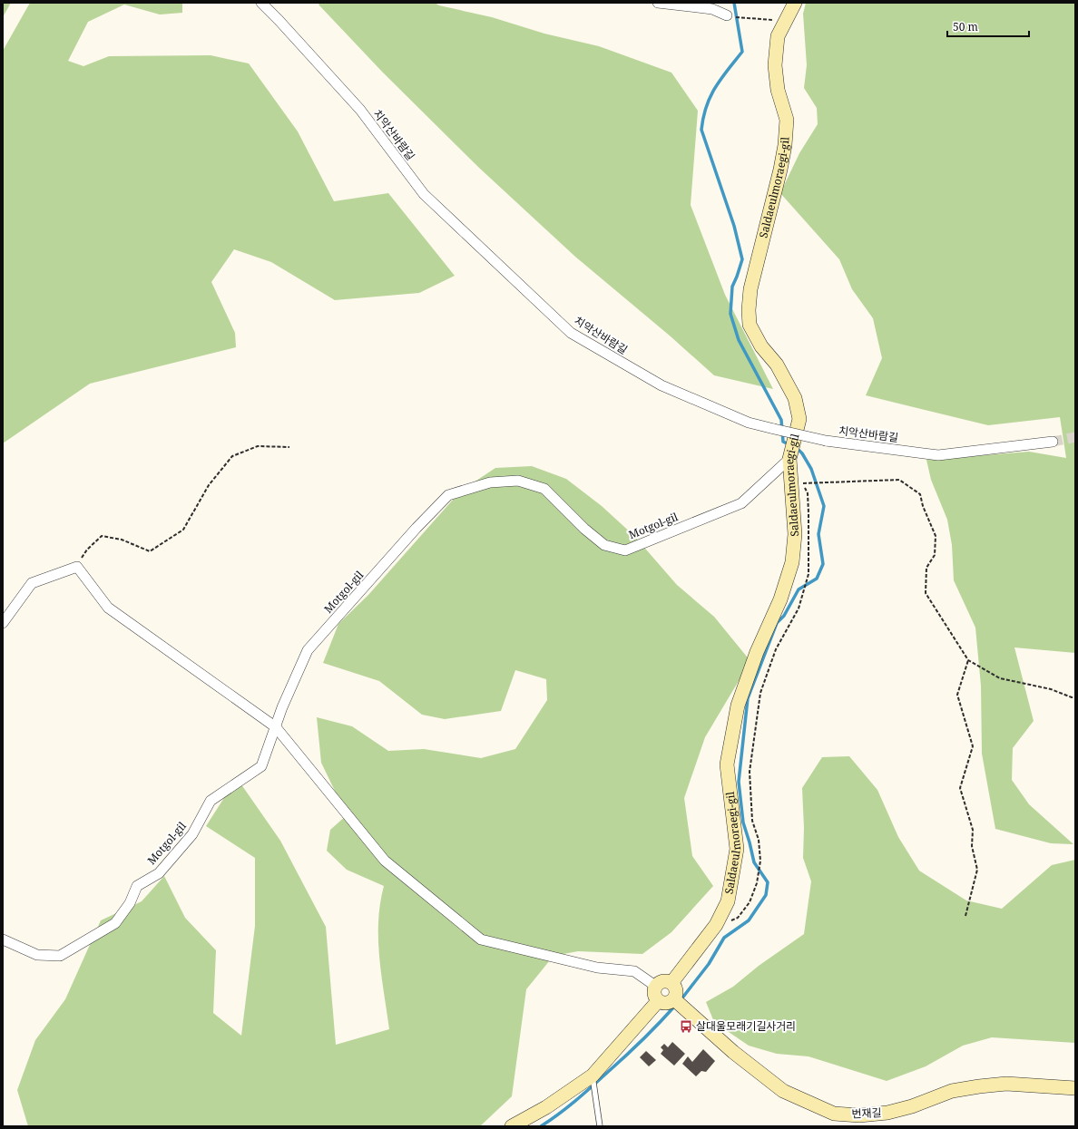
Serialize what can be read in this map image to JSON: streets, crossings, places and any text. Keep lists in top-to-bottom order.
{
  "streets": {
    "street": [
      "치악산바람길",
      "Saldaeulmoraegi-gil",
      "Motgol-gil",
      "번재길"
    ]
  },
  "crossings": [
    ["Saldaeulmoraegi-gil", "Motgol-gil"],
    ["Saldaeulmoraegi-gil", "번재길"]
  ],
  "places": {
    "bus stop": ["살대울모래기길사거리"]
  },
  "scale_bar": "50 m"
}
